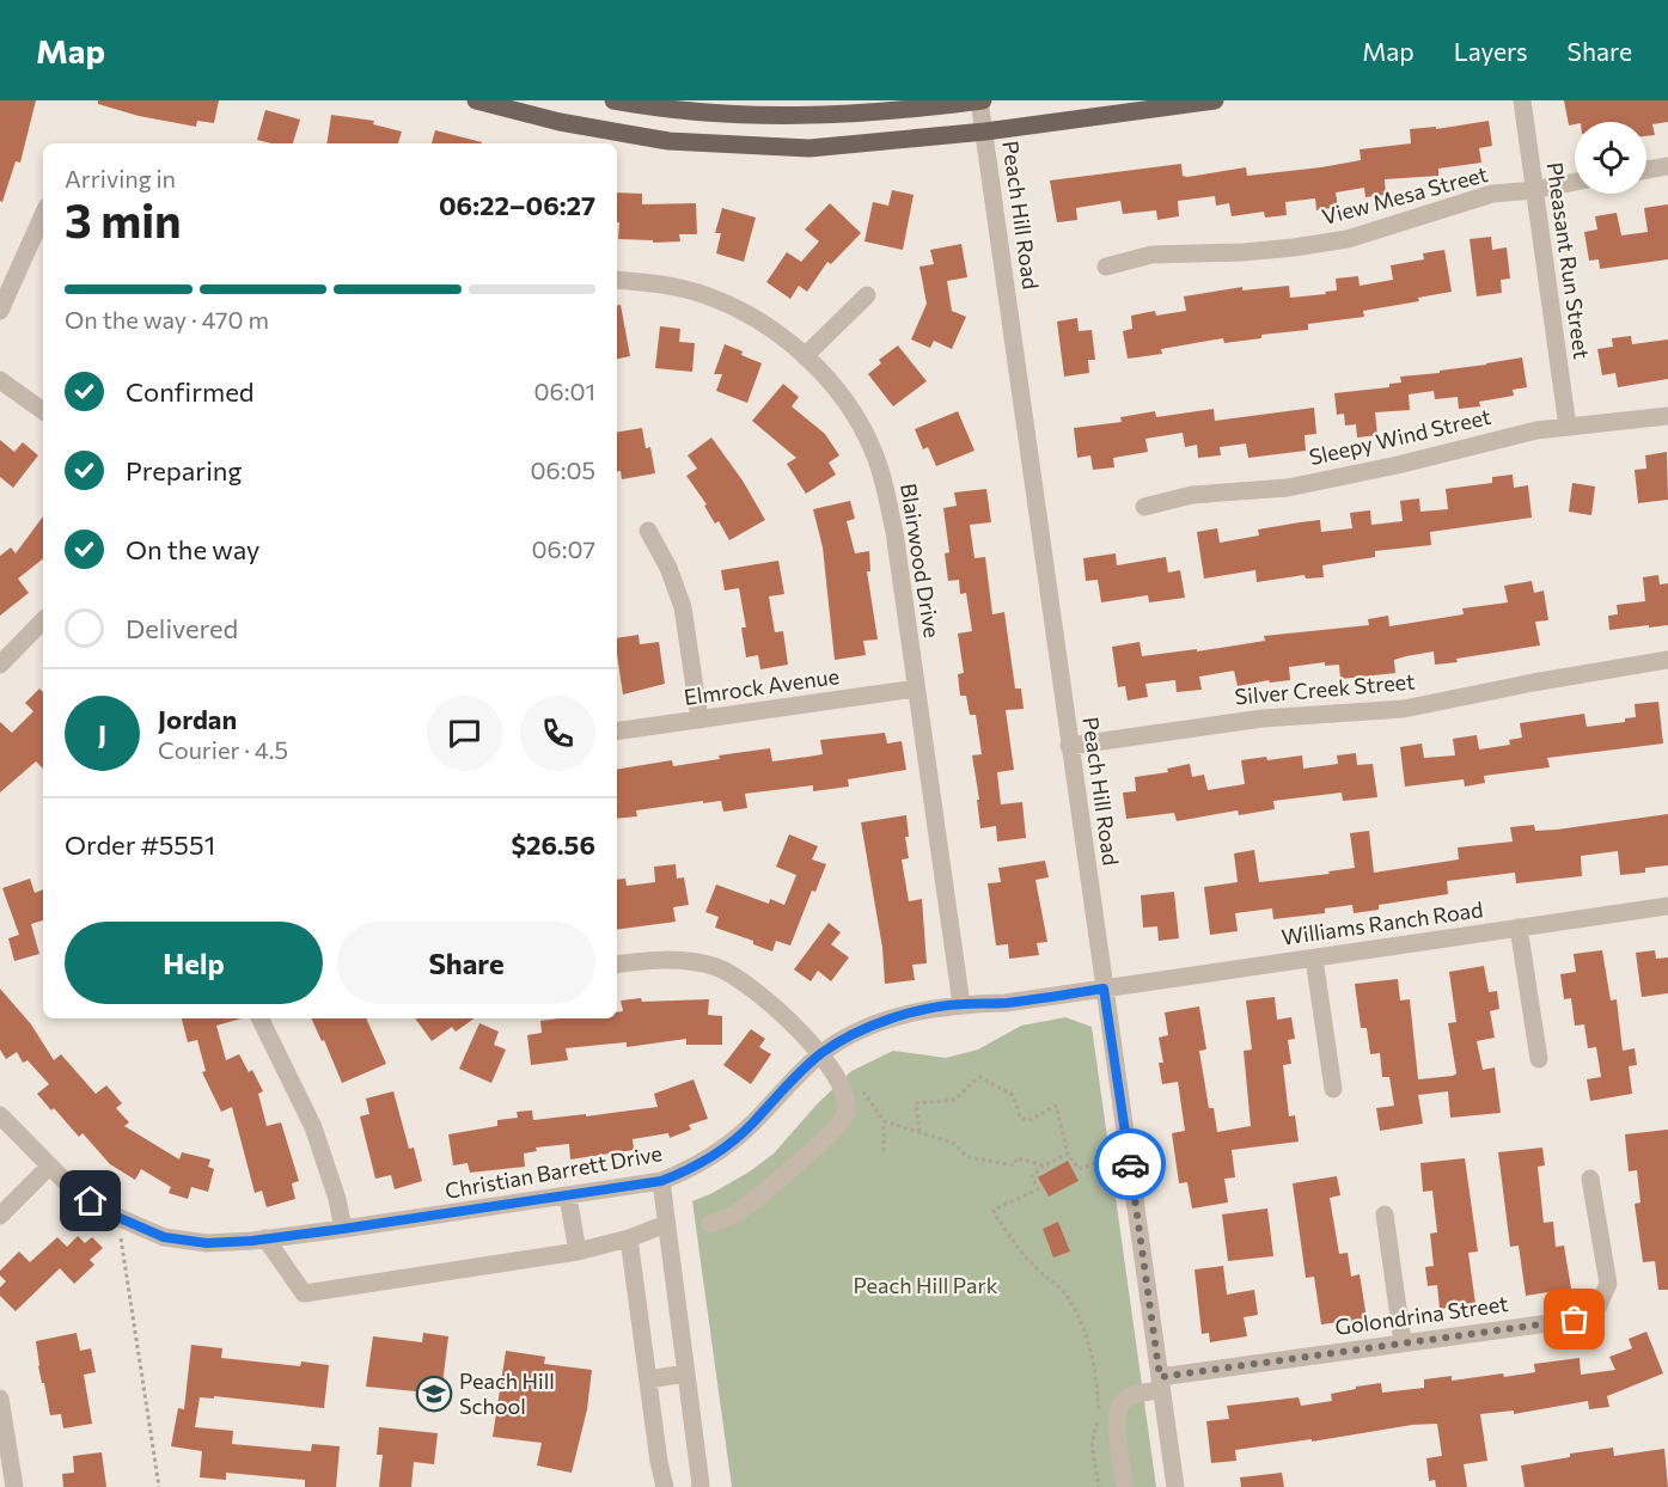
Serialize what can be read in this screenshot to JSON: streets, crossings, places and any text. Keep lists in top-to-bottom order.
{
  "streets": {
    "street": [
      "View Mesa Street",
      "Peach Hill Road",
      "Pheasant Run Street",
      "Sleepy Wind Street",
      "Blairwood Drive",
      "Elmrock Avenue",
      "Silver Creek Street",
      "Williams Ranch Road",
      "Christian Barrett Drive",
      "Golondrina Street"
    ]
  },
  "crossings": [
    ["View Mesa Street", "Pheasant Run Street"],
    ["Peach Hill Road", "Silver Creek Street"],
    ["Peach Hill Road", "Williams Ranch Road"],
    ["Peach Hill Road", "Christian Barrett Drive"],
    ["Peach Hill Road", "Golondrina Street"],
    ["Pheasant Run Street", "Sleepy Wind Street"],
    ["Blairwood Drive", "Elmrock Avenue"],
    ["Blairwood Drive", "Christian Barrett Drive"],
    ["Williams Ranch Road", "Christian Barrett Drive"]
  ],
  "parks": ["Peach Hill Park"],
  "places": {
    "school or university": ["Peach Hill School"]
  },
  "page": {
    "header": "Map",
    "nav": ["Map", "Layers", "Share"],
    "heading": ["3 min", "Arriving in", "06:22–06:27"],
    "panel": [
      "Jordan",
      "Courier · 4.5",
      "Order #5551",
      "$26.56"
    ],
    "bar": "On the way · 470 m",
    "list": [
      ["Confirmed", "06:01"],
      ["Preparing", "06:05"],
      ["On the way", "06:07"],
      "Delivered"
    ],
    "round": "J",
    "buttons": ["Help", "Share"]
  }
}
